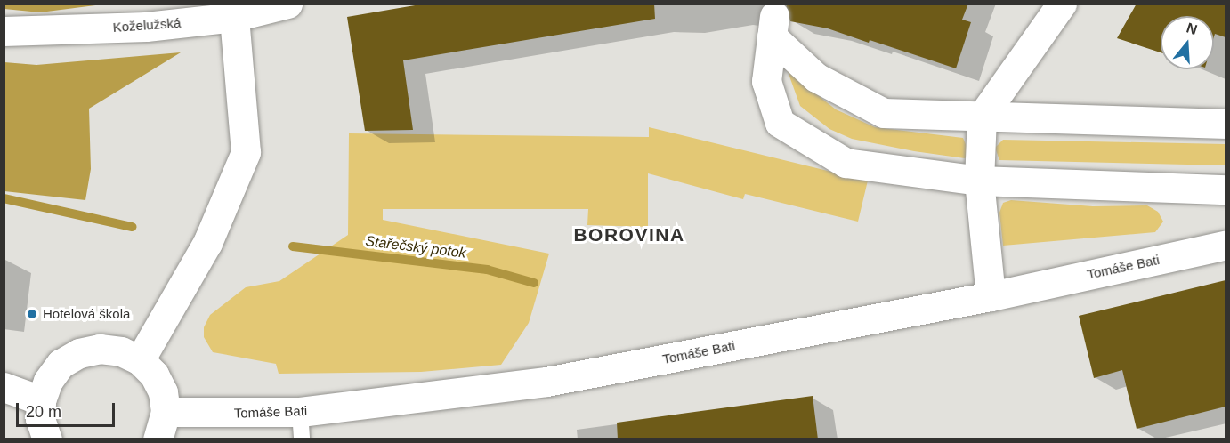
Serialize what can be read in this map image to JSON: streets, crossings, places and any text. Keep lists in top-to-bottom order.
{
  "streets": {
    "street": ["Koželužská", "Tomáše Bati"]
  },
  "districts": ["BOROVINA"],
  "water": ["Stařečský potok"],
  "places": ["Hotelová škola"],
  "scale_bar": "20 m",
  "north": "top"
}
